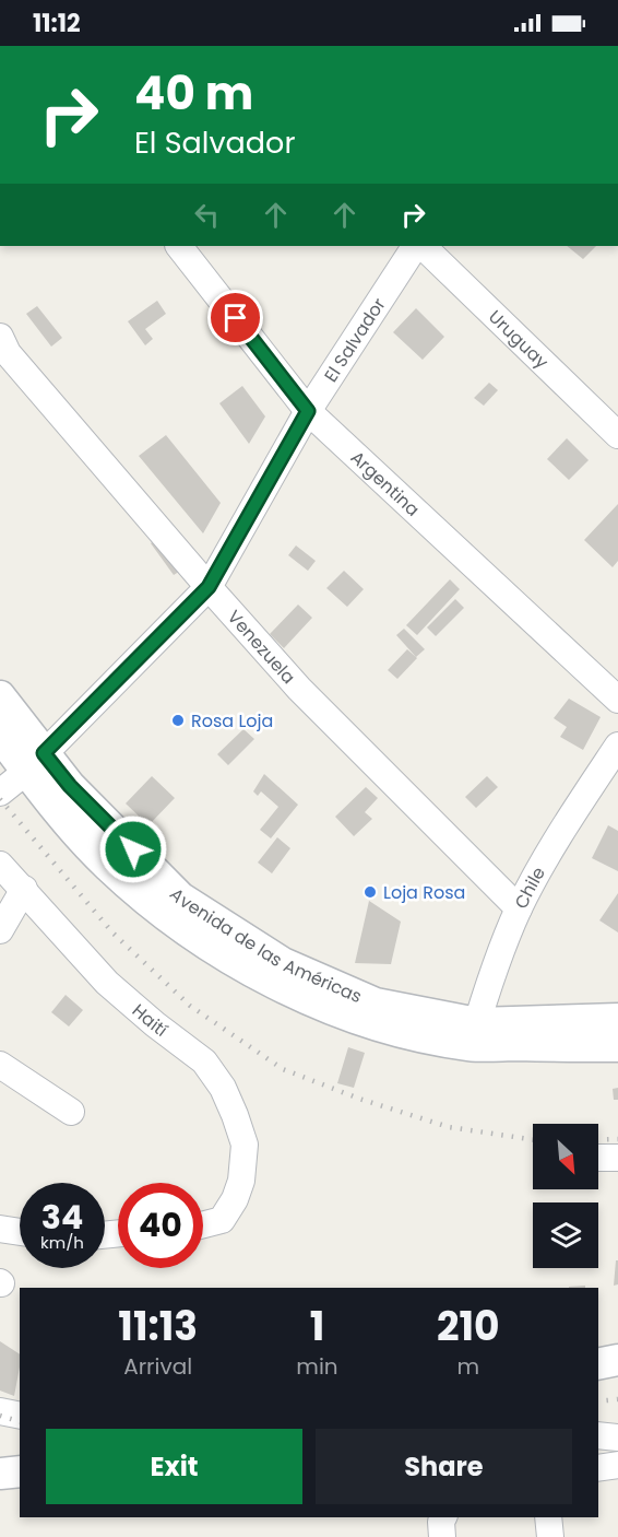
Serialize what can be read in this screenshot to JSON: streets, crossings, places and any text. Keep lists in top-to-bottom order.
{
  "streets": {
    "street": [
      "El Salvador",
      "Uruguay",
      "Argentina",
      "Venezuela",
      "Chile",
      "Avenida de las Américas",
      "Haití"
    ]
  },
  "crossings": [
    ["El Salvador", "Argentina"],
    ["El Salvador", "Venezuela"],
    ["El Salvador", "Avenida de las Américas"],
    ["Venezuela", "Chile"],
    ["Chile", "Avenida de las Américas"]
  ],
  "places": ["Rosa Loja", "Loja Rosa"],
  "north": "bottom right",
  "page": {
    "status": "11:12",
    "turn": ["40 m", "El Salvador"],
    "speed": "34 km/h",
    "limit": "40",
    "eta": [
      "11:13",
      "Arrival",
      "1",
      "min",
      "210",
      "m"
    ],
    "buttons": ["Exit", "Share"]
  }
}
